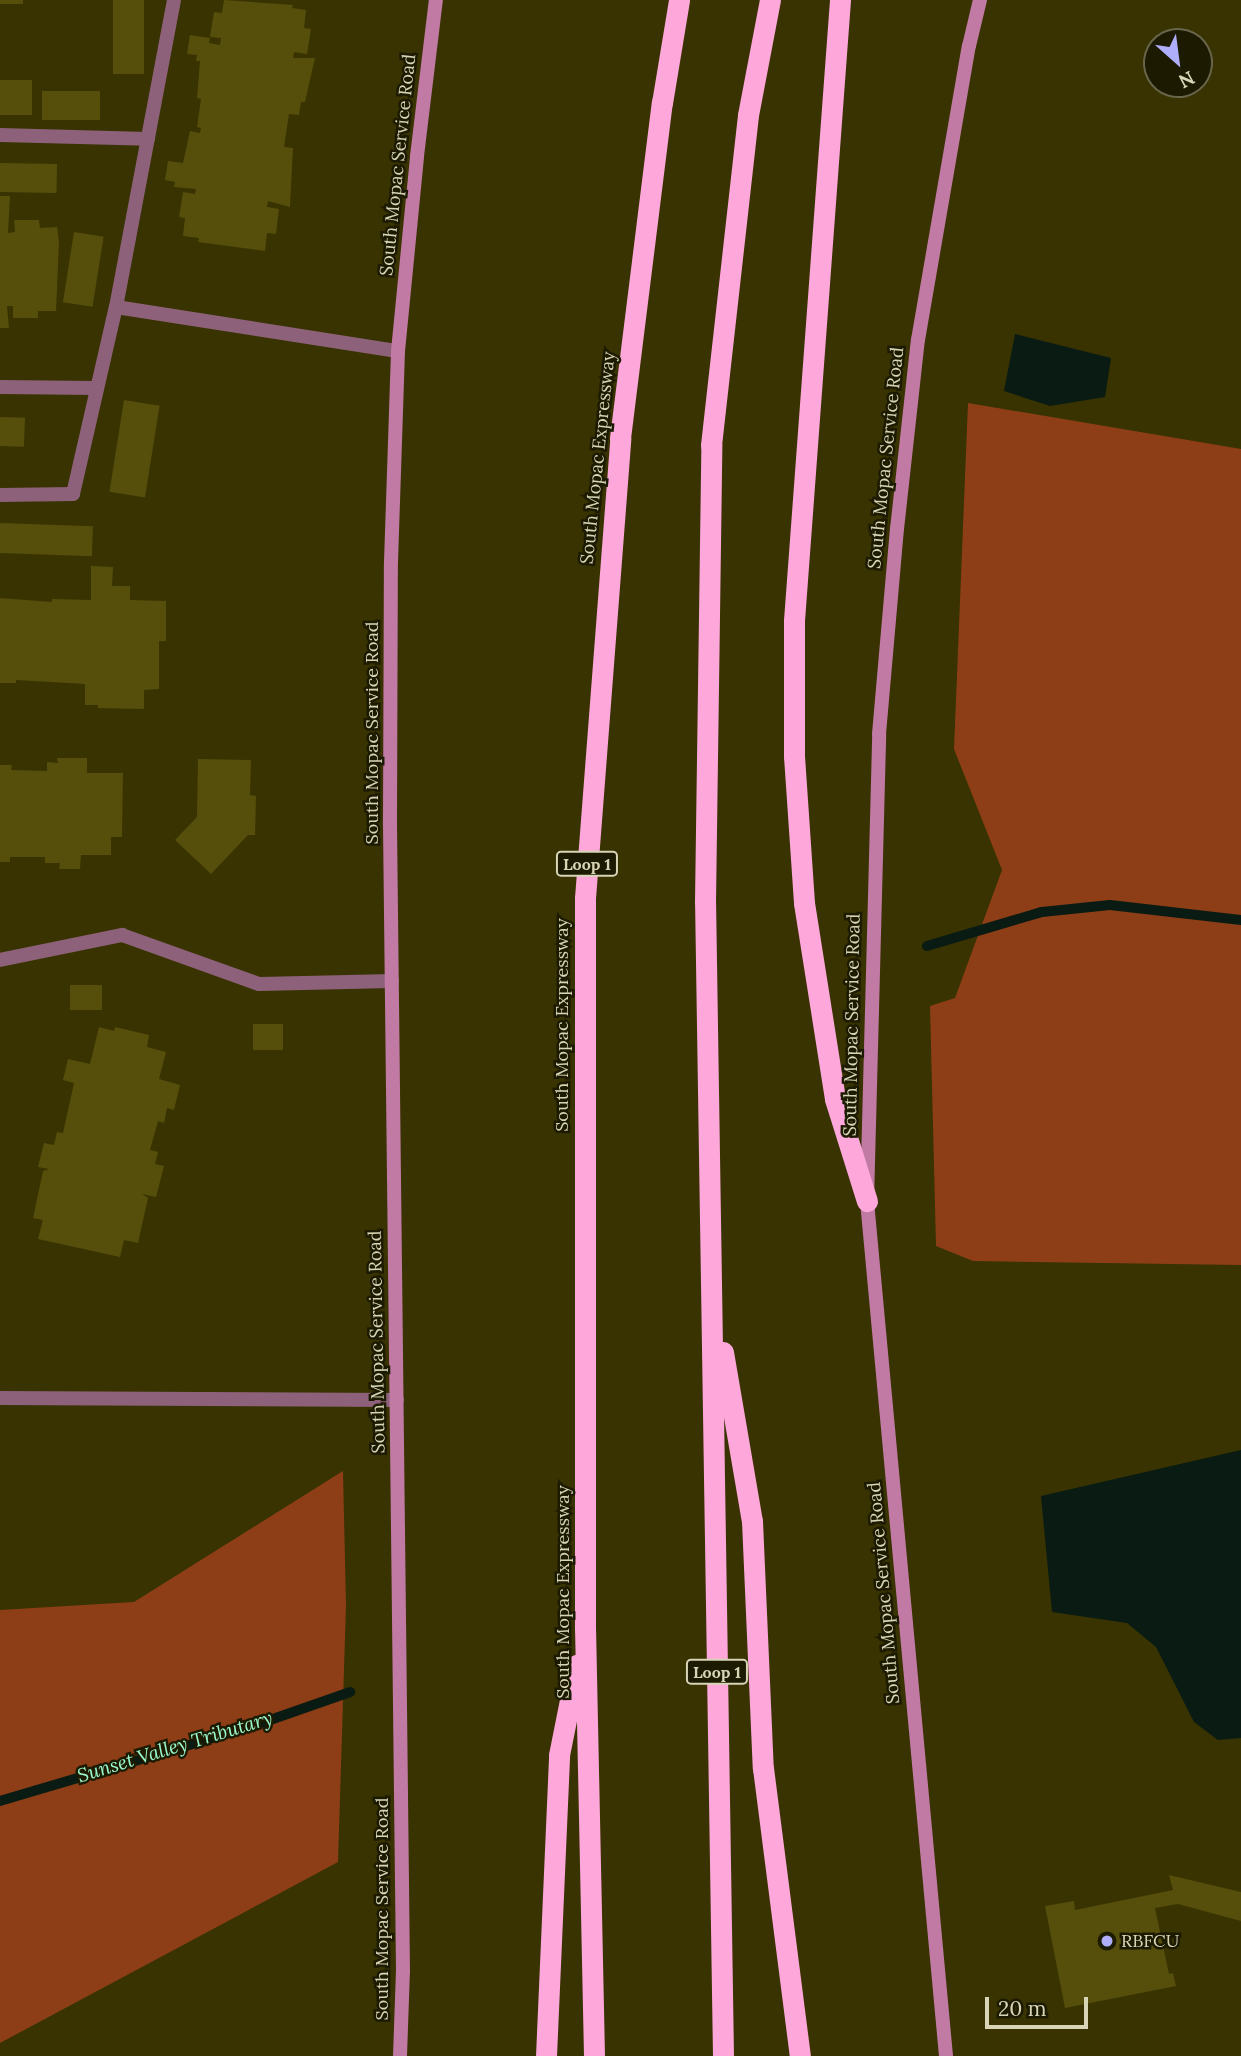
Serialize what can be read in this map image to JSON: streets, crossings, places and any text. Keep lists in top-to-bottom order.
{
  "streets": {
    "highway": ["South Mopac Expressway", "Loop 1"],
    "main road": ["South Mopac Service Road"]
  },
  "water": ["Sunset Valley Tributary"],
  "places": ["RBFCU"],
  "scale_bar": "20 m",
  "north": "bottom right"
}
